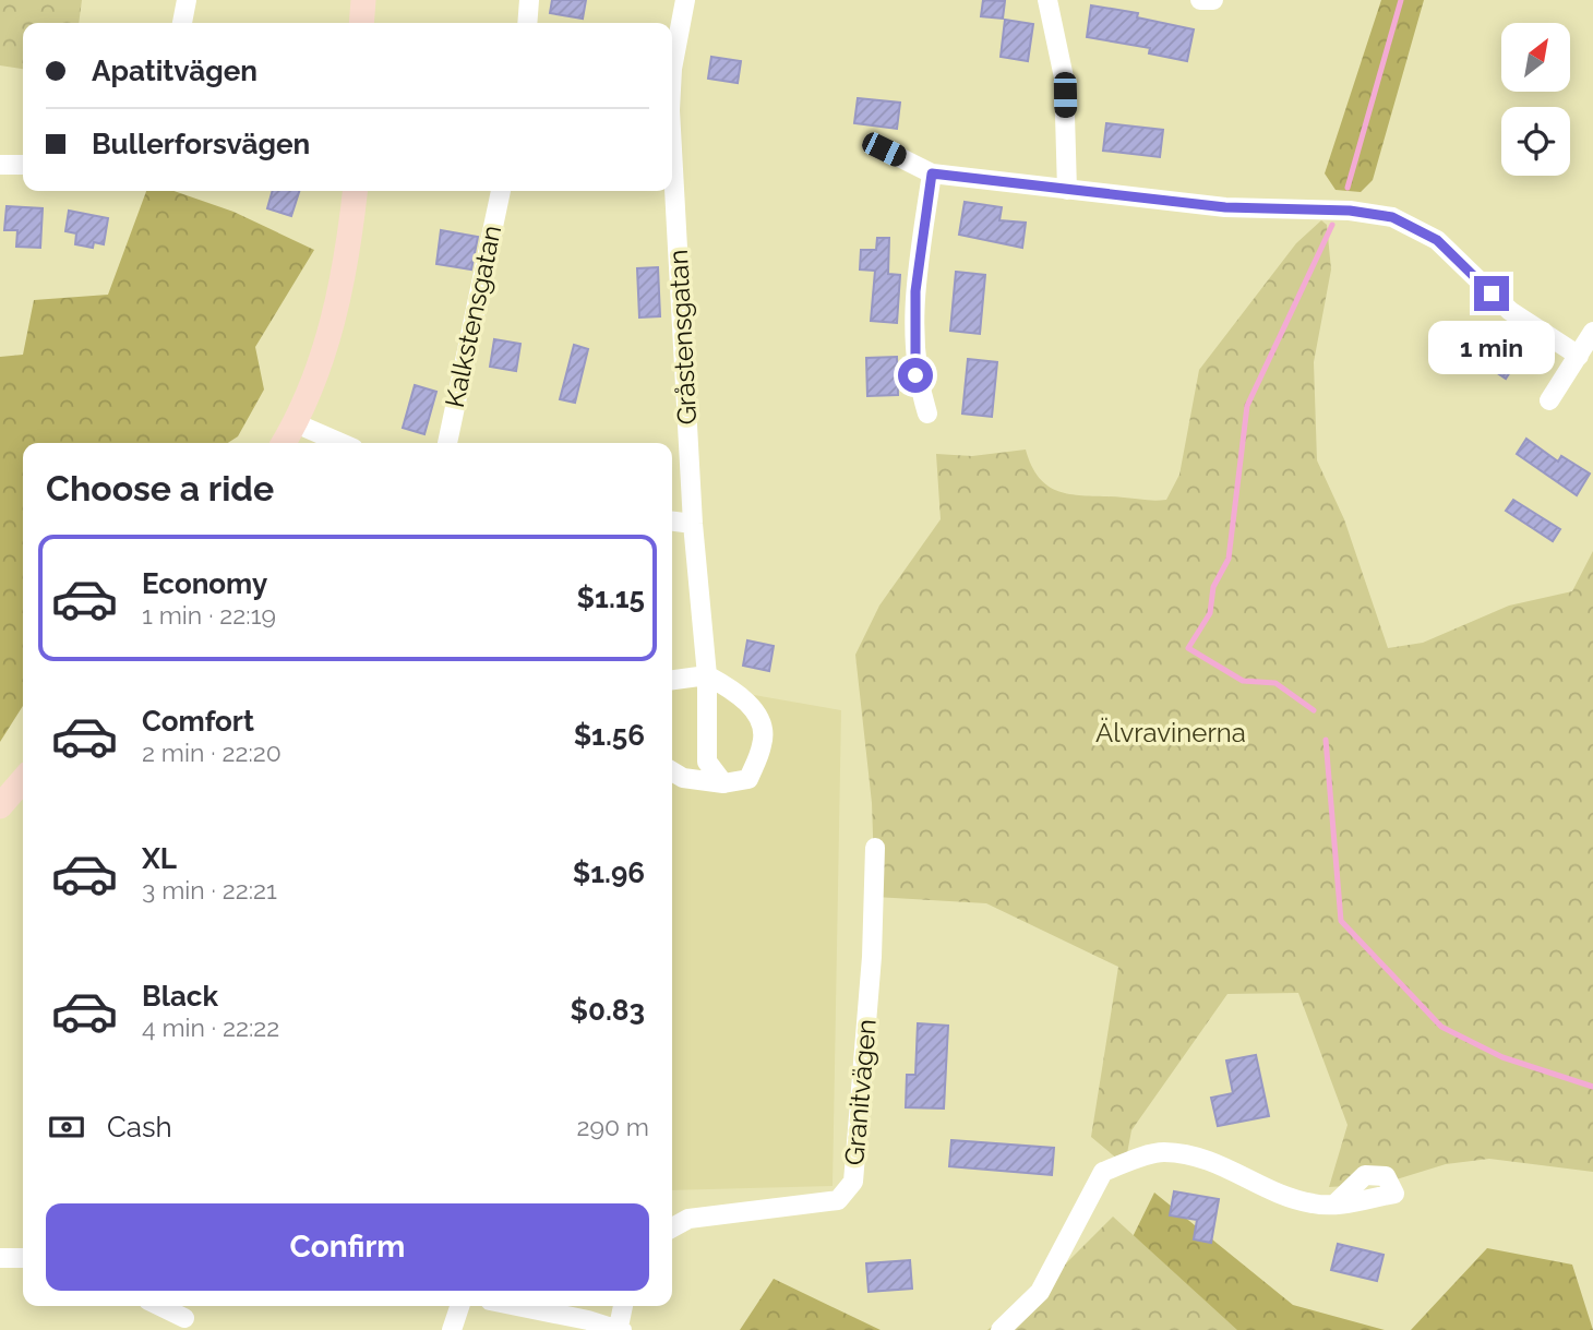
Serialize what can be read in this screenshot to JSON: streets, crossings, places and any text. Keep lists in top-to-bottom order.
{
  "streets": {
    "street": ["Kalkstensgatan", "Gråstensgatan", "Granitvägen"]
  },
  "parks": ["Älvravinerna"],
  "north": "top right",
  "page": {
    "banner": ["Apatitvägen", "Bullerforsvägen"],
    "bubble": "1 min",
    "heading": "Choose a ride",
    "list": [
      {
        "name": "Economy",
        "note": "1 min · 22:19",
        "value": "$1.15"
      },
      {
        "name": "Comfort",
        "note": "2 min · 22:20",
        "value": "$1.56"
      },
      {
        "name": "XL",
        "note": "3 min · 22:21",
        "value": "$1.96"
      },
      {
        "name": "Black",
        "note": "4 min · 22:22",
        "value": "$0.83"
      }
    ],
    "pay": ["Cash", "290 m"],
    "buttons": "Confirm"
  }
}
